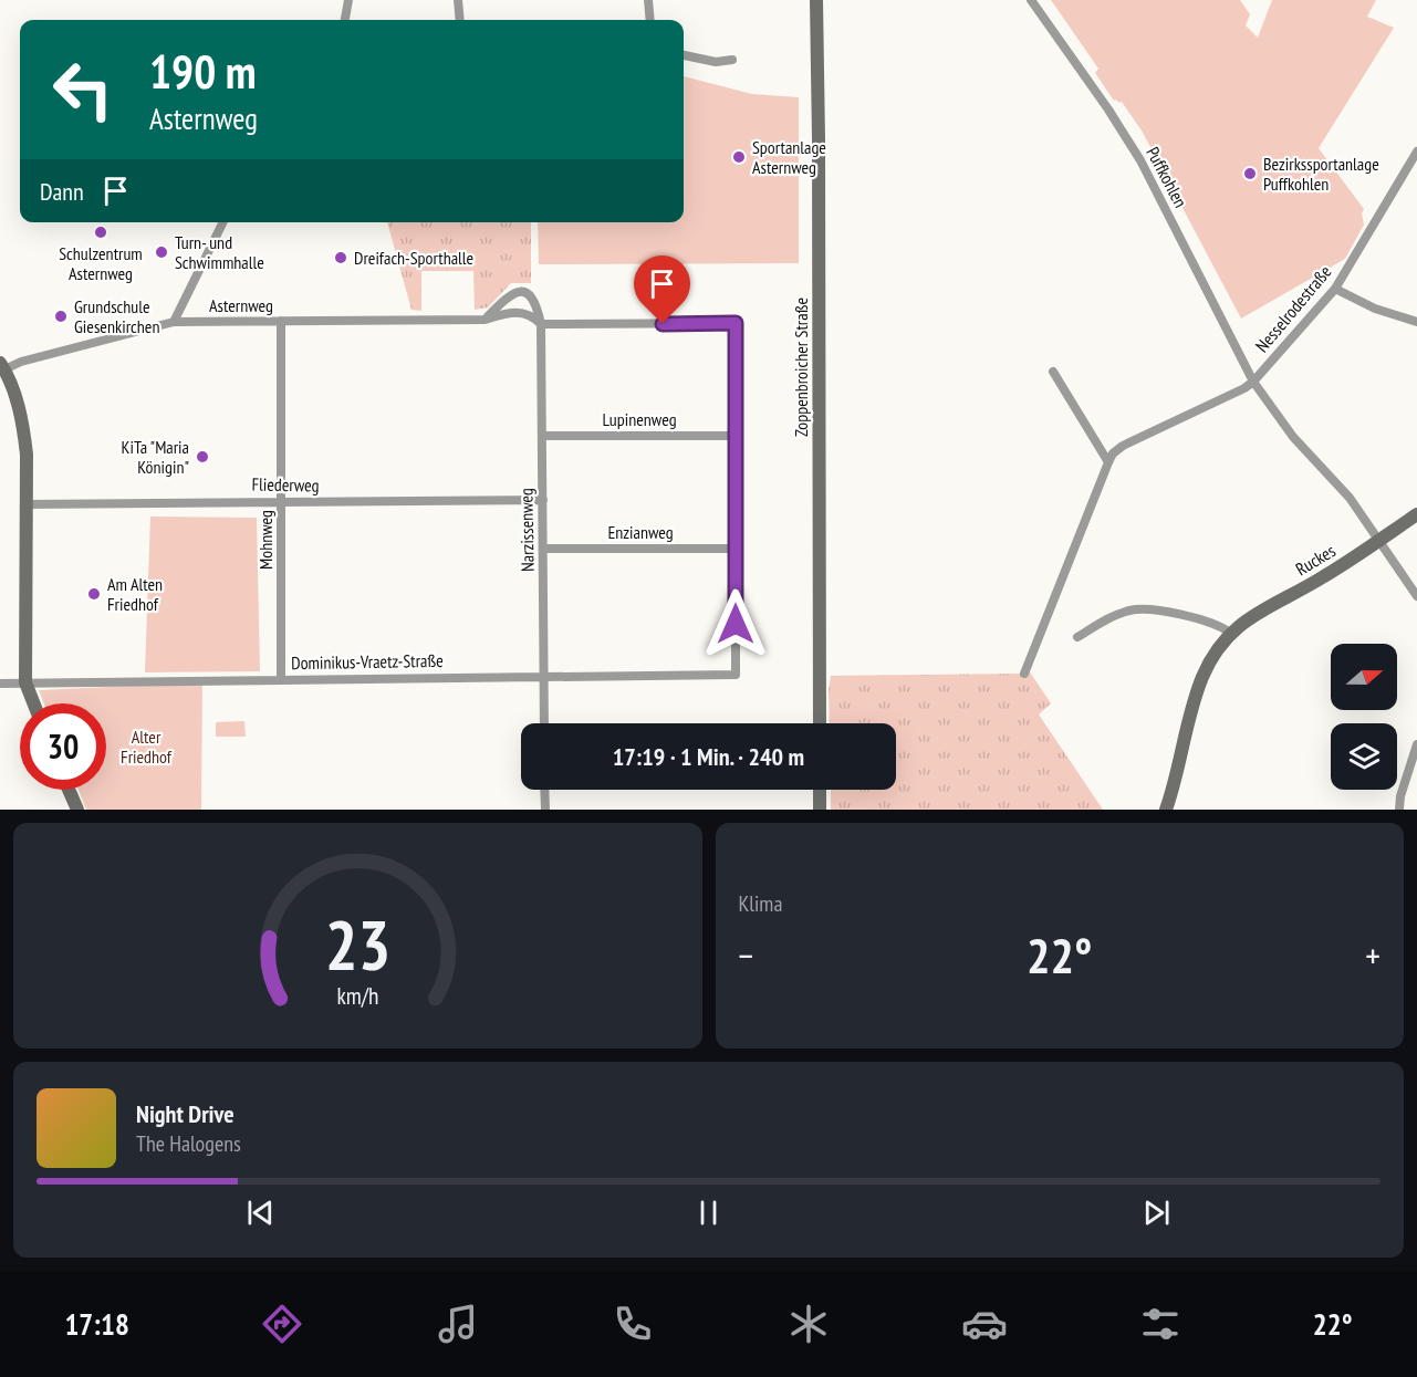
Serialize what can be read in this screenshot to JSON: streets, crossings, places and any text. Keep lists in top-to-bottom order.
{
  "streets": {
    "main road": ["Zoppenbroicher Straße", "Ruckes"],
    "street": [
      "Puffkohlen",
      "Asternweg",
      "Nesselrodestraße",
      "Lupinenweg",
      "Fliederweg",
      "Narzissenweg",
      "Enzianweg",
      "Mohnweg",
      "Dominikus-Vraetz-Straße"
    ]
  },
  "crossings": [
    ["Puffkohlen", "Nesselrodestraße"],
    ["Puffkohlen", "Ruckes"],
    ["Asternweg", "Lupinenweg"],
    ["Asternweg", "Narzissenweg"],
    ["Asternweg", "Mohnweg"],
    ["Lupinenweg", "Narzissenweg"],
    ["Fliederweg", "Narzissenweg"],
    ["Fliederweg", "Mohnweg"],
    ["Narzissenweg", "Enzianweg"],
    ["Narzissenweg", "Dominikus-Vraetz-Straße"],
    ["Enzianweg", "Dominikus-Vraetz-Straße"],
    ["Mohnweg", "Dominikus-Vraetz-Straße"]
  ],
  "parks": ["Alter Friedhof"],
  "places": [
    "Sportanlage Asternweg",
    "Bezirkssportanlage Puffkohlen",
    "Schulzentrum Asternweg",
    "Turn- und Schwimmhalle",
    "Dreifach-Sporthalle",
    "Grundschule Giesenkirchen",
    "KiTa \"Maria Königin\"",
    "Am Alten Friedhof"
  ],
  "north": "right",
  "page": {
    "turn": ["190 m", "Asternweg"],
    "then": "Dann",
    "limit": "30",
    "trip": "17:19 · 1 Min. · 240 m",
    "tile": "Klima",
    "heat": ["−", "22°", "+"],
    "song": ["Night Drive", "The Halogens"],
    "tabs": ["17:18", "22°"],
    "gauge": ["23", "km/h"]
  }
}
